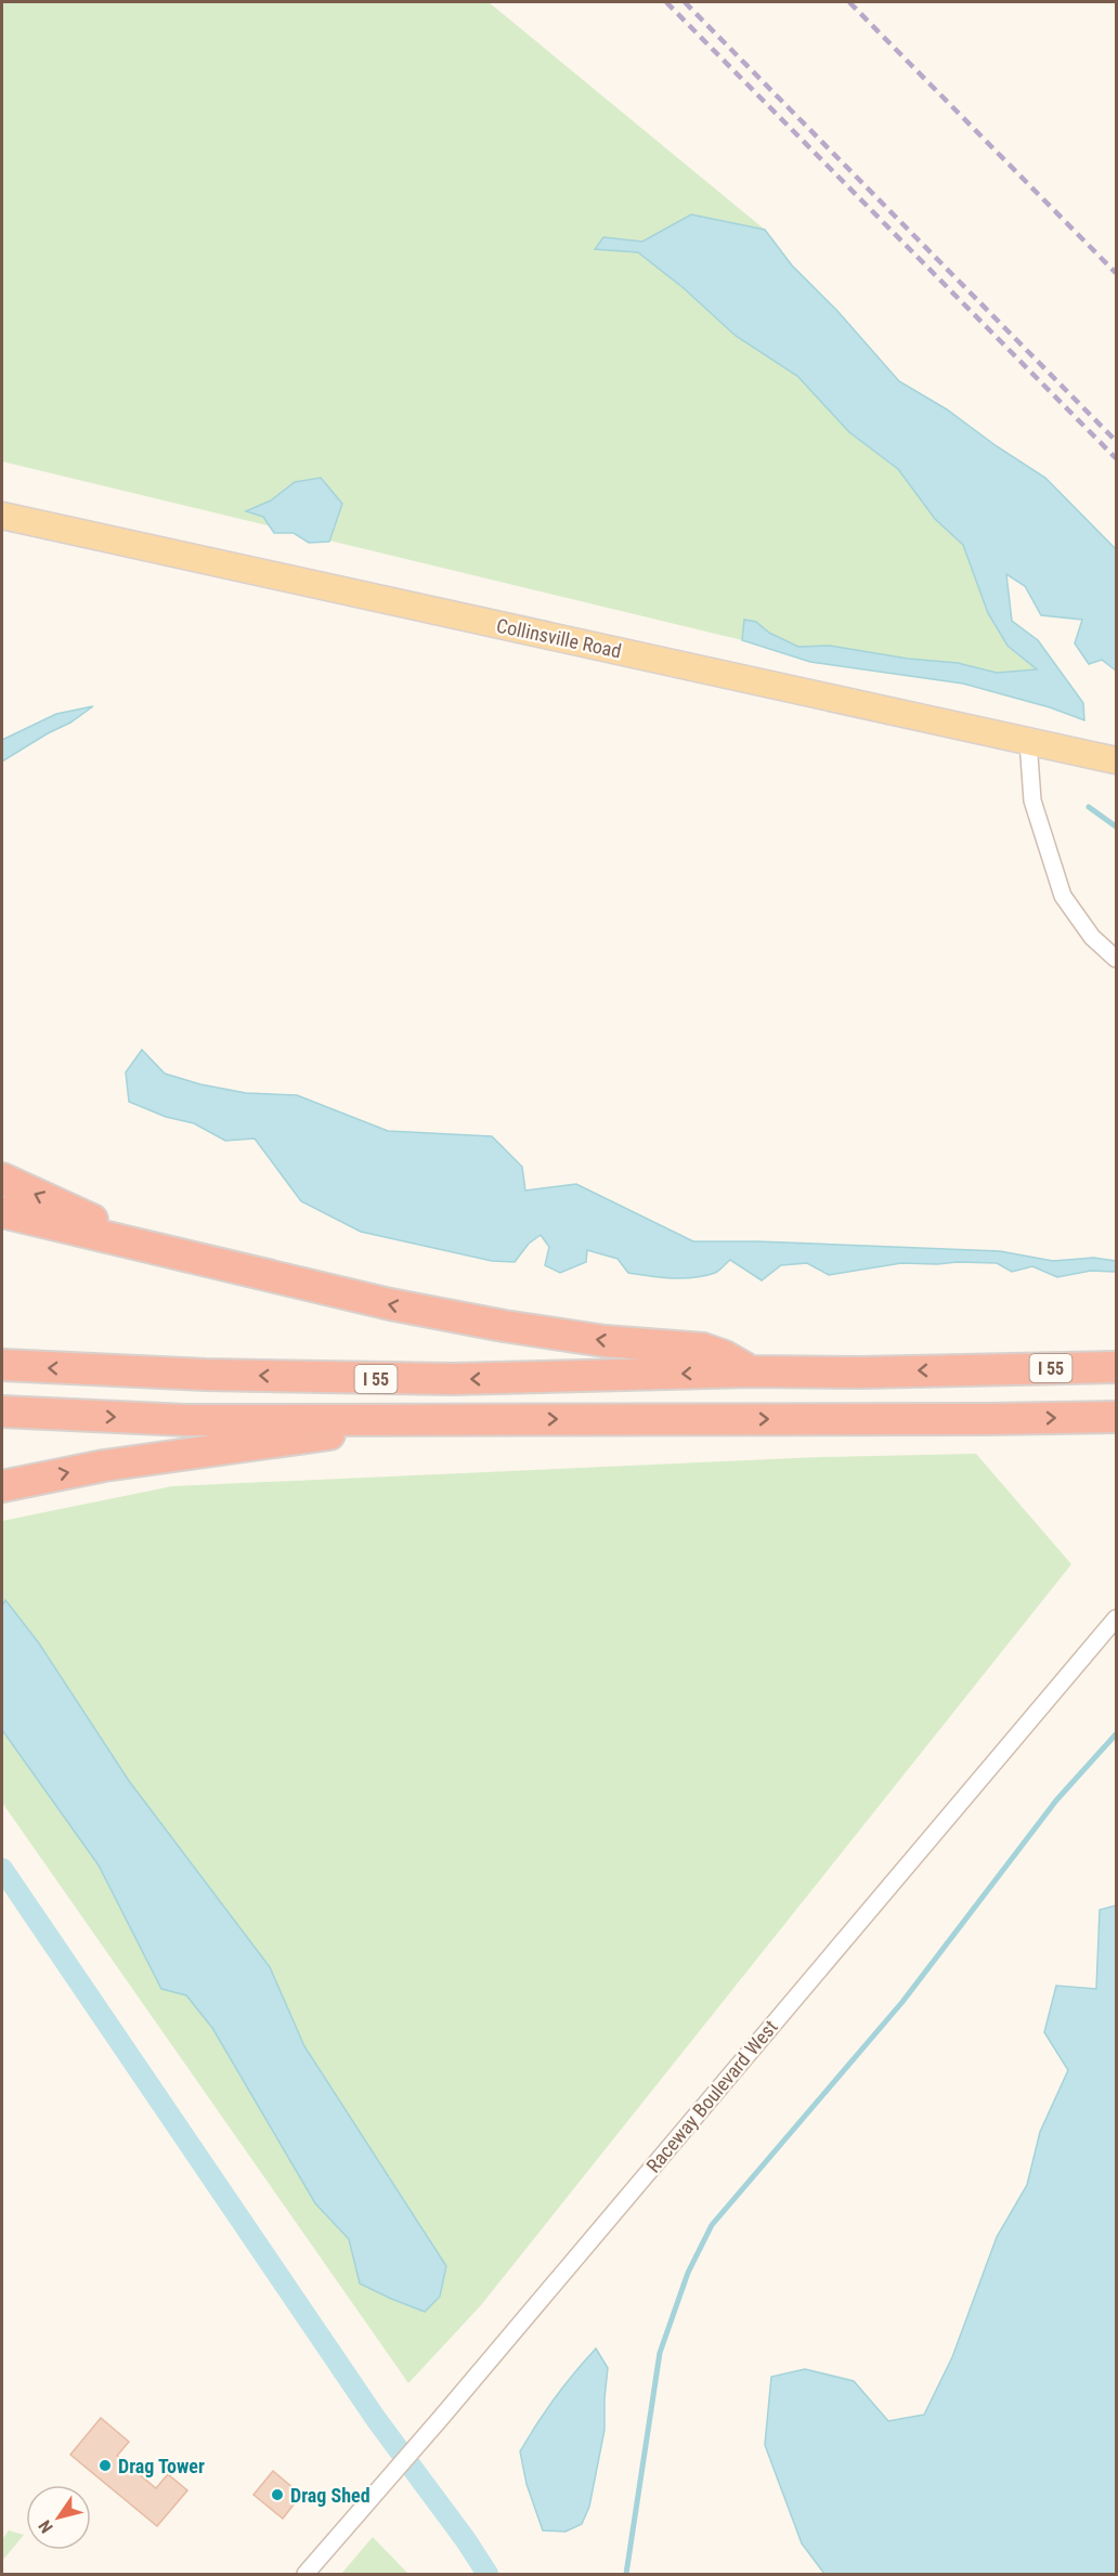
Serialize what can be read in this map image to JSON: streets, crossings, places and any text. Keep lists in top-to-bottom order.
{
  "streets": {
    "highway": ["I 55"],
    "main road": ["Collinsville Road"],
    "street": ["Raceway Boulevard West"]
  },
  "places": ["Drag Tower", "Drag Shed"],
  "north": "bottom left"
}
